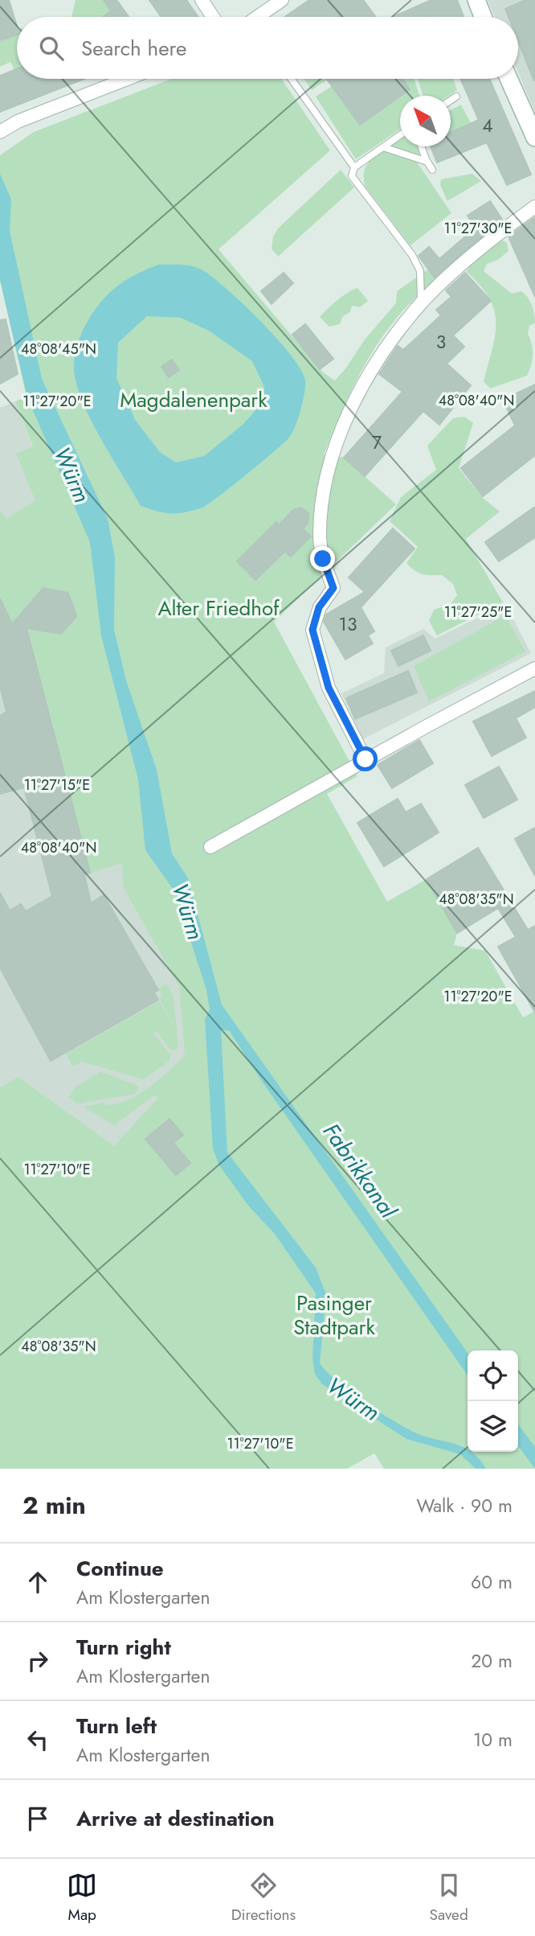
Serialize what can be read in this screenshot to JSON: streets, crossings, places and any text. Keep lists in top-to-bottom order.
{
  "water": ["Würm", "Fabrikkanal"],
  "parks": ["Magdalenenpark", "Alter Friedhof", "Pasinger Stadtpark"],
  "house_numbers": [
    "4",
    "3",
    "7",
    "13"
  ],
  "north": "top left",
  "page": {
    "search": "Search here",
    "heading": ["2 min", "Walk · 90 m"],
    "list": [
      ["Continue", "Am Klostergarten", "60 m"],
      ["Turn right", "Am Klostergarten", "20 m"],
      ["Turn left", "Am Klostergarten", "10 m"],
      "Arrive at destination"
    ],
    "nav": ["Map", "Directions", "Saved"]
  },
  "coordinates": [
    "11°27'30\"E",
    "48°08'45\"N",
    "48°08'40\"N",
    "11°27'20\"E",
    "11°27'25\"E",
    "11°27'15\"E",
    "48°08'35\"N",
    "11°27'10\"E"
  ]
}
